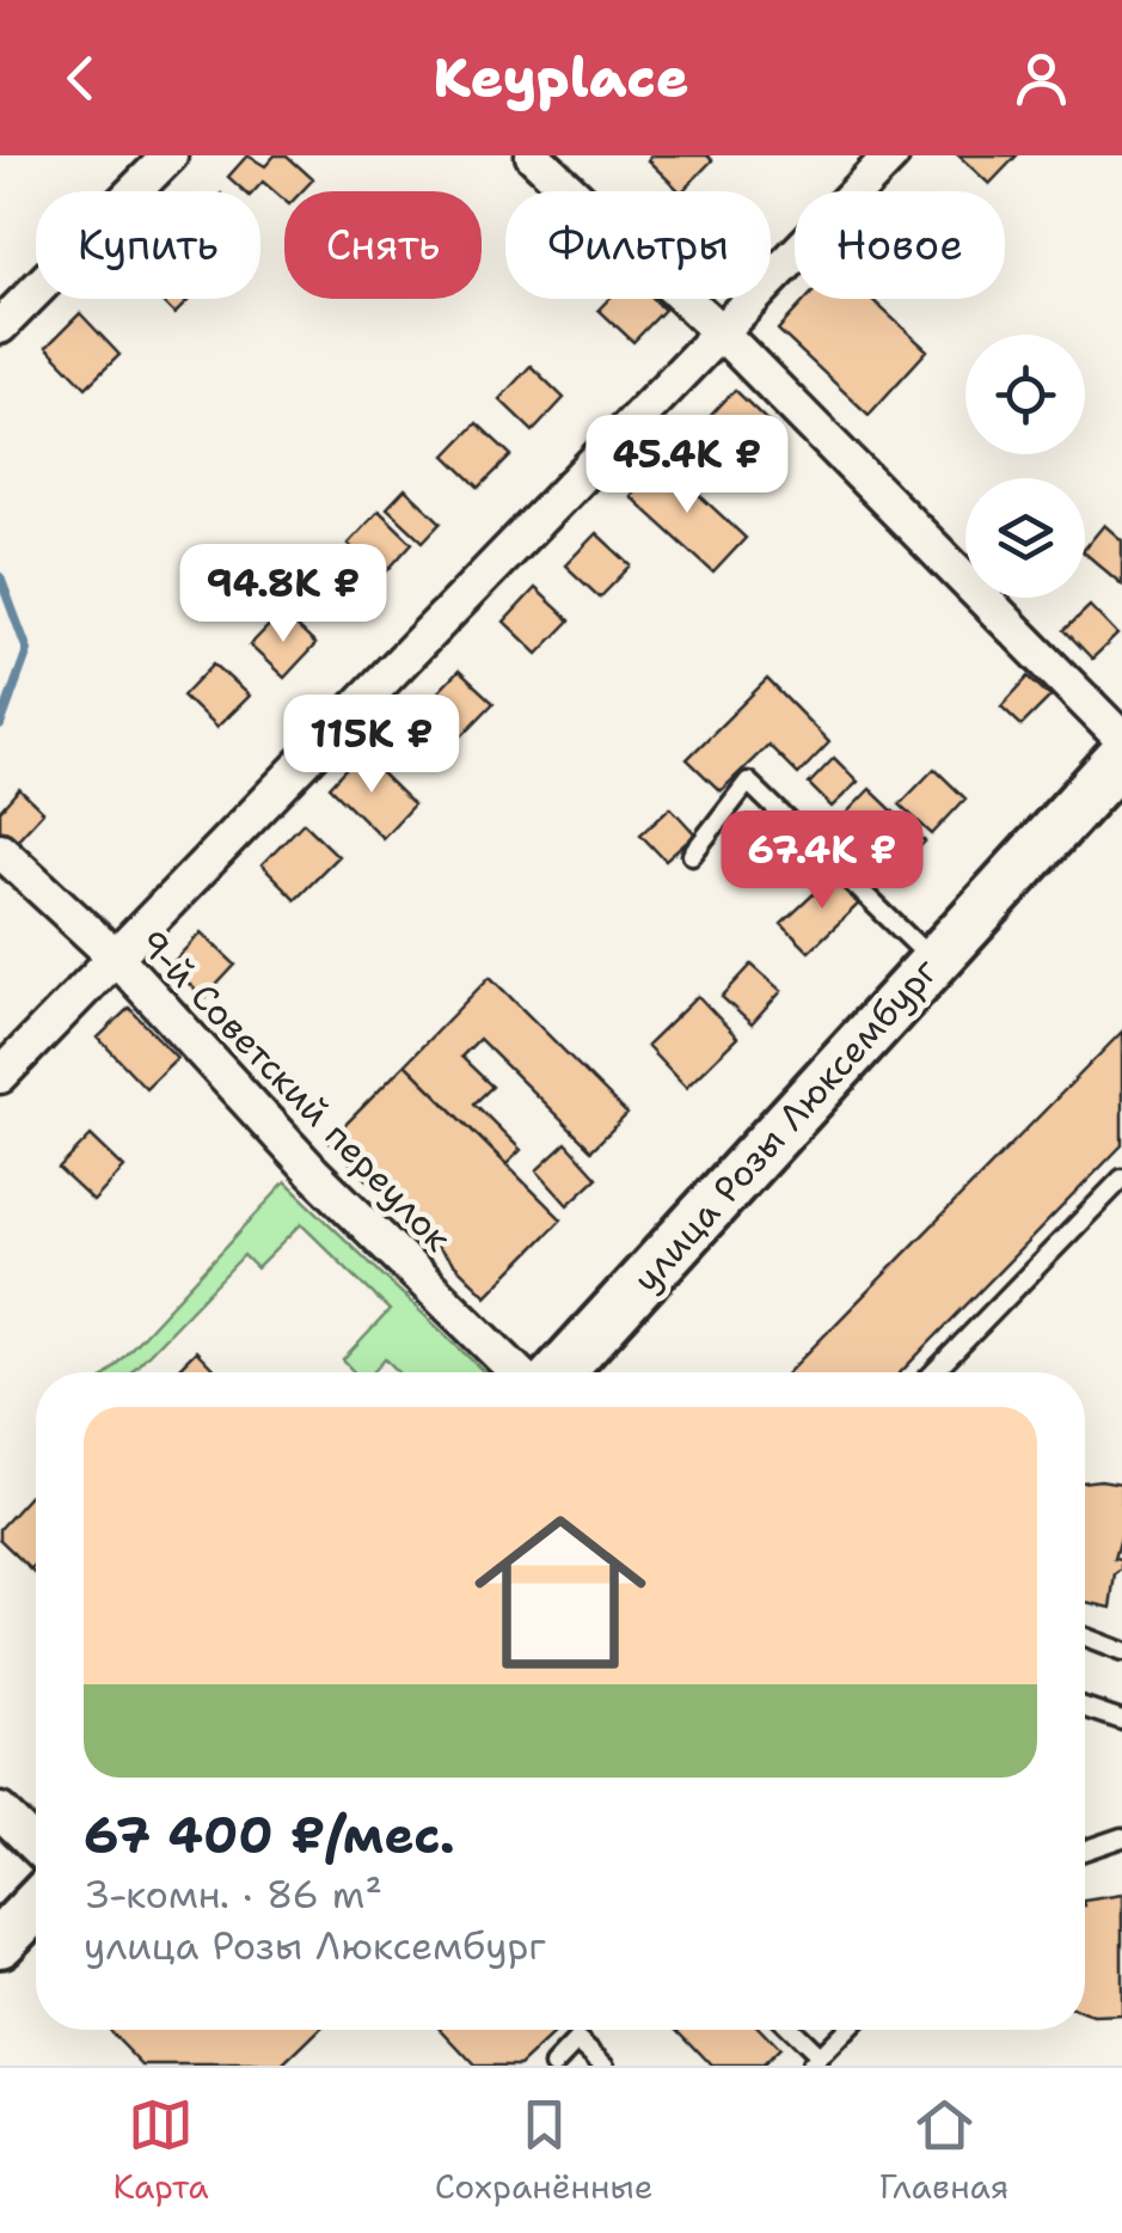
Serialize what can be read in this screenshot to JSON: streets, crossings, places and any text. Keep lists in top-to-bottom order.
{
  "streets": {
    "main road": ["улица Розы Люксембург"],
    "street": ["9-й Советский переулок"]
  },
  "page": {
    "header": "Keyplace",
    "chip": [
      "Купить",
      "Снять",
      "Фильтры",
      "Новое"
    ],
    "price": [
      "45.4K ₽",
      "94.8K ₽",
      "115K ₽",
      "67.4K ₽"
    ],
    "list": [
      {
        "name": "67 400 ₽/мес.",
        "note": "3-комн. · 86 m² · улица Розы Люксембург"
      }
    ],
    "tabs": ["Карта", "Сохранённые", "Главная"]
  }
}
